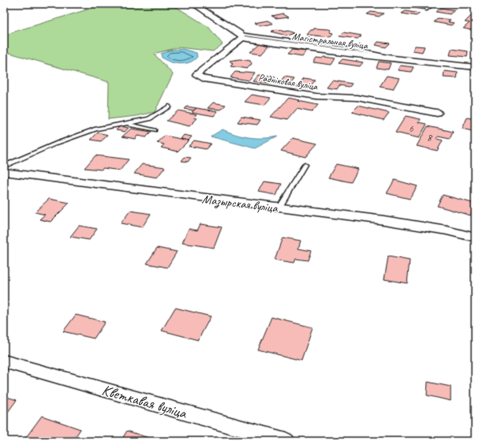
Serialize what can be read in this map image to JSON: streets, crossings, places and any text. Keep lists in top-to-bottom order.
{
  "streets": {
    "street": [
      "Магістральная вуліца",
      "Радніковая вуліца",
      "Мазырская вуліца",
      "Кветкавая вуліца"
    ]
  },
  "crossings": [
    ["Магістральная вуліца", "Радніковая вуліца"]
  ],
  "house_numbers": ["6", "8"]
}
